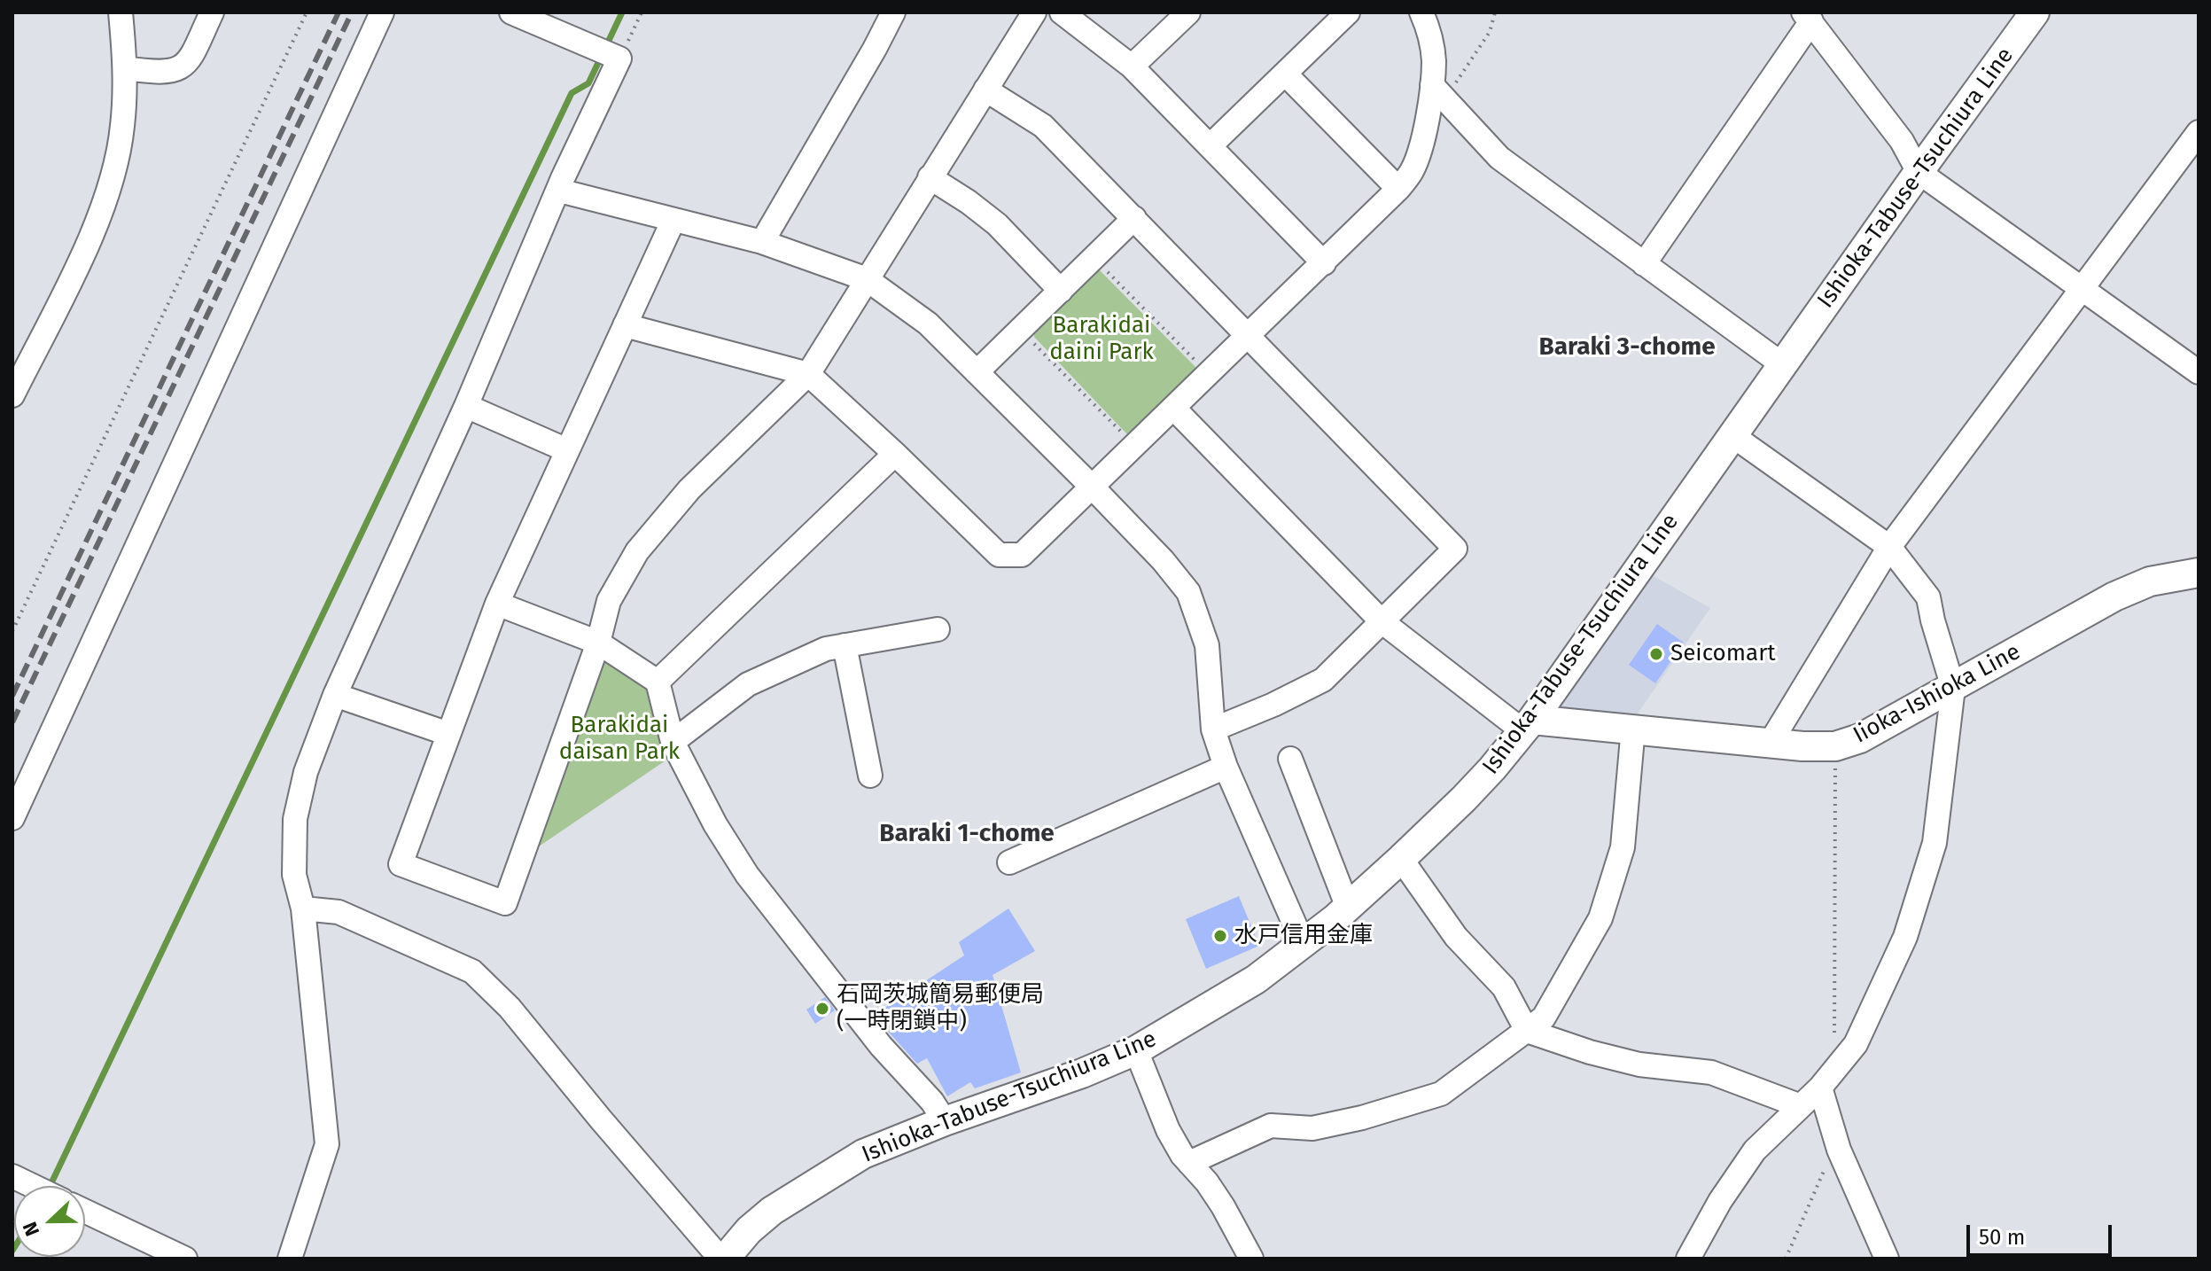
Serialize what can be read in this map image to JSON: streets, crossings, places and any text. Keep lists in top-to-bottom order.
{
  "streets": {
    "main road": ["Ishioka-Tabuse-Tsuchiura Line", "Iioka-Ishioka Line"]
  },
  "crossings": [
    ["Ishioka-Tabuse-Tsuchiura Line", "Iioka-Ishioka Line"]
  ],
  "districts": ["Baraki 3-chome", "Baraki 1-chome"],
  "parks": ["Barakidai daini Park", "Barakidai daisan Park"],
  "places": ["Seicomart", "水戸信用金庫", "石岡茨城簡易郵便局 (一時閉鎖中)"],
  "scale_bar": "50 m",
  "north": "left"
}
